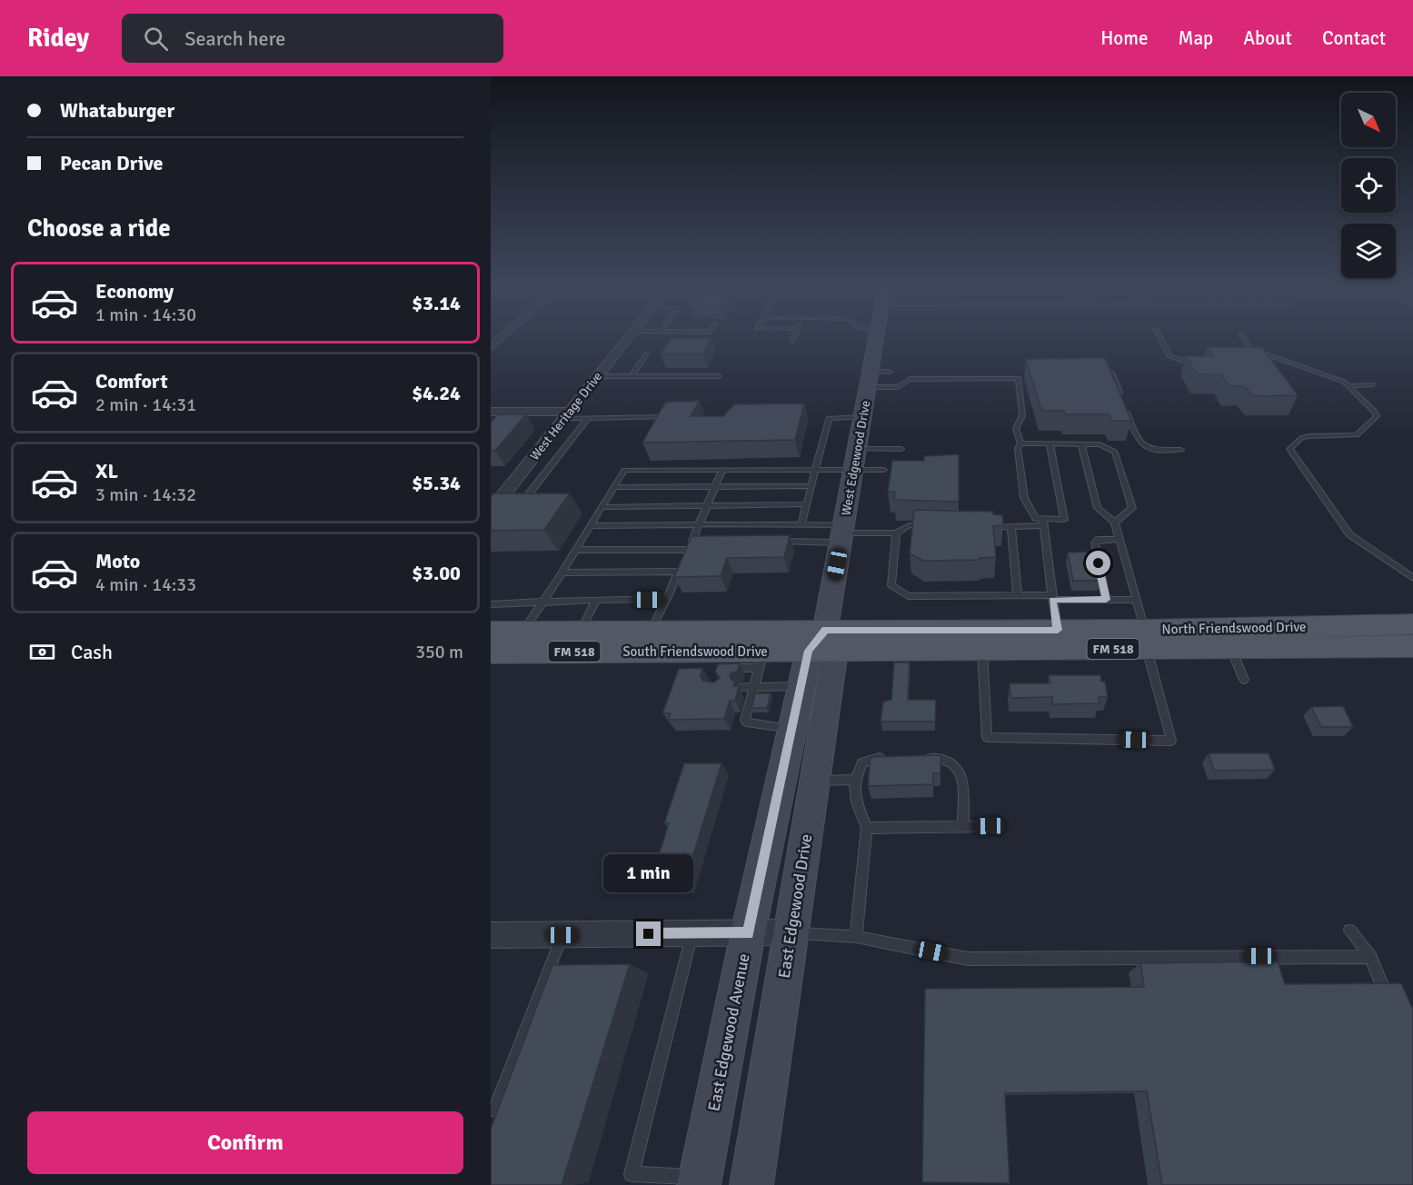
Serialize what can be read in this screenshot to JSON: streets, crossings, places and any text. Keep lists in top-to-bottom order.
{
  "streets": {
    "main road": [
      "West Edgewood Drive",
      "North Friendswood Drive",
      "FM 518",
      "South Friendswood Drive",
      "East Edgewood Drive",
      "East Edgewood Avenue"
    ],
    "street": ["West Heritage Drive"]
  },
  "crossings": [
    ["West Edgewood Drive", "North Friendswood Drive"],
    ["West Edgewood Drive", "South Friendswood Drive"],
    ["West Edgewood Drive", "East Edgewood Drive"],
    ["West Edgewood Drive", "East Edgewood Avenue"],
    ["North Friendswood Drive", "South Friendswood Drive"],
    ["North Friendswood Drive", "East Edgewood Drive"],
    ["North Friendswood Drive", "East Edgewood Avenue"],
    ["South Friendswood Drive", "East Edgewood Drive"],
    ["South Friendswood Drive", "East Edgewood Avenue"],
    ["East Edgewood Drive", "East Edgewood Avenue"]
  ],
  "north": "bottom right",
  "page": {
    "header": "Ridey",
    "search": "Search here",
    "nav": [
      "Home",
      "Map",
      "About",
      "Contact"
    ],
    "banner": ["Whataburger", "Pecan Drive"],
    "heading": "Choose a ride",
    "list": [
      {
        "name": "Economy",
        "note": "1 min · 14:30",
        "value": "$3.14"
      },
      {
        "name": "Comfort",
        "note": "2 min · 14:31",
        "value": "$4.24"
      },
      {
        "name": "XL",
        "note": "3 min · 14:32",
        "value": "$5.34"
      },
      {
        "name": "Moto",
        "note": "4 min · 14:33",
        "value": "$3.00"
      }
    ],
    "pay": ["Cash", "350 m"],
    "bubble": "1 min",
    "buttons": "Confirm"
  }
}
